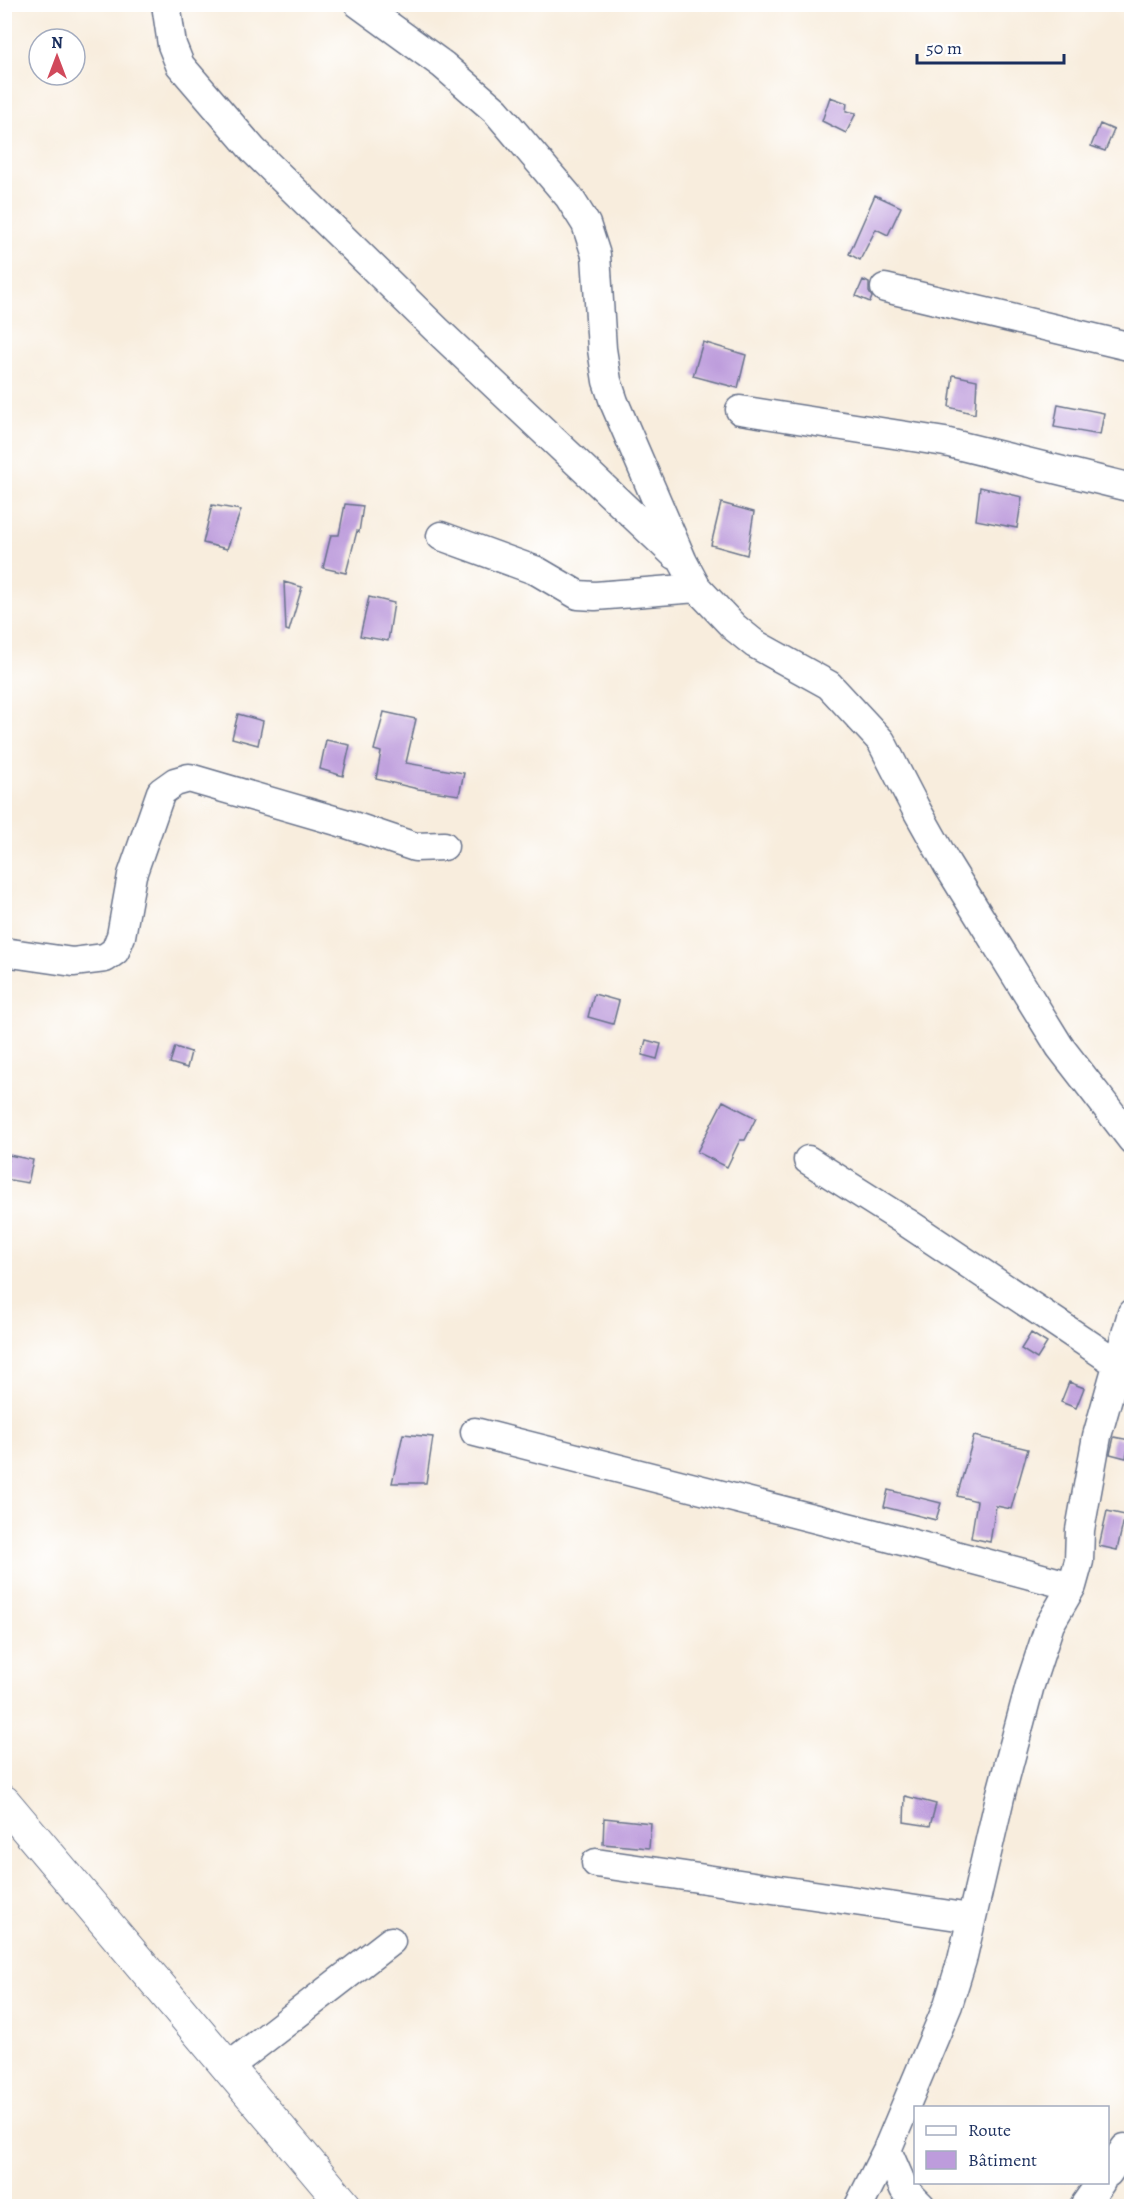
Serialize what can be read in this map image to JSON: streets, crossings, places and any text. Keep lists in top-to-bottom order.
{
  "legend": ["Route", "Bâtiment"],
  "scale_bar": "50 m",
  "north": "top"
}
